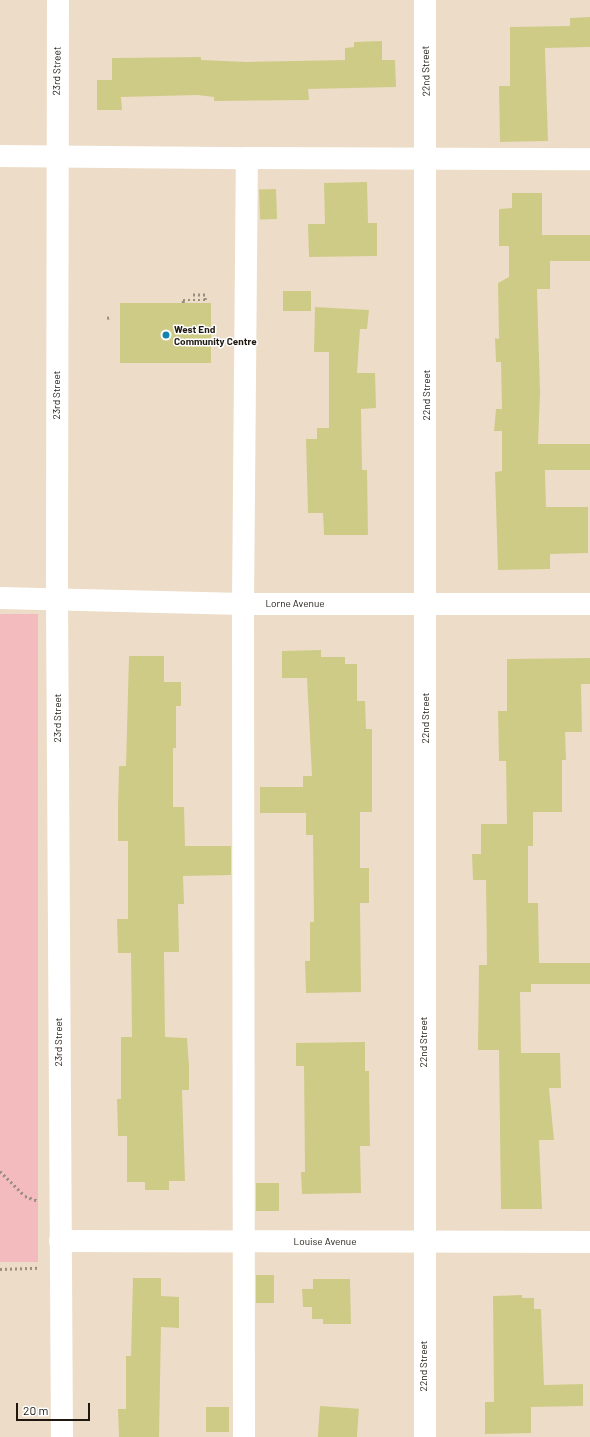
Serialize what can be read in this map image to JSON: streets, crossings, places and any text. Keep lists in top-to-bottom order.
{
  "streets": {
    "street": [
      "23rd Street",
      "22nd Street",
      "Lorne Avenue",
      "Louise Avenue"
    ]
  },
  "crossings": [
    ["23rd Street", "Lorne Avenue"],
    ["23rd Street", "Louise Avenue"],
    ["22nd Street", "Lorne Avenue"],
    ["22nd Street", "Louise Avenue"]
  ],
  "places": ["West End Community Centre"],
  "scale_bar": "20 m"
}
